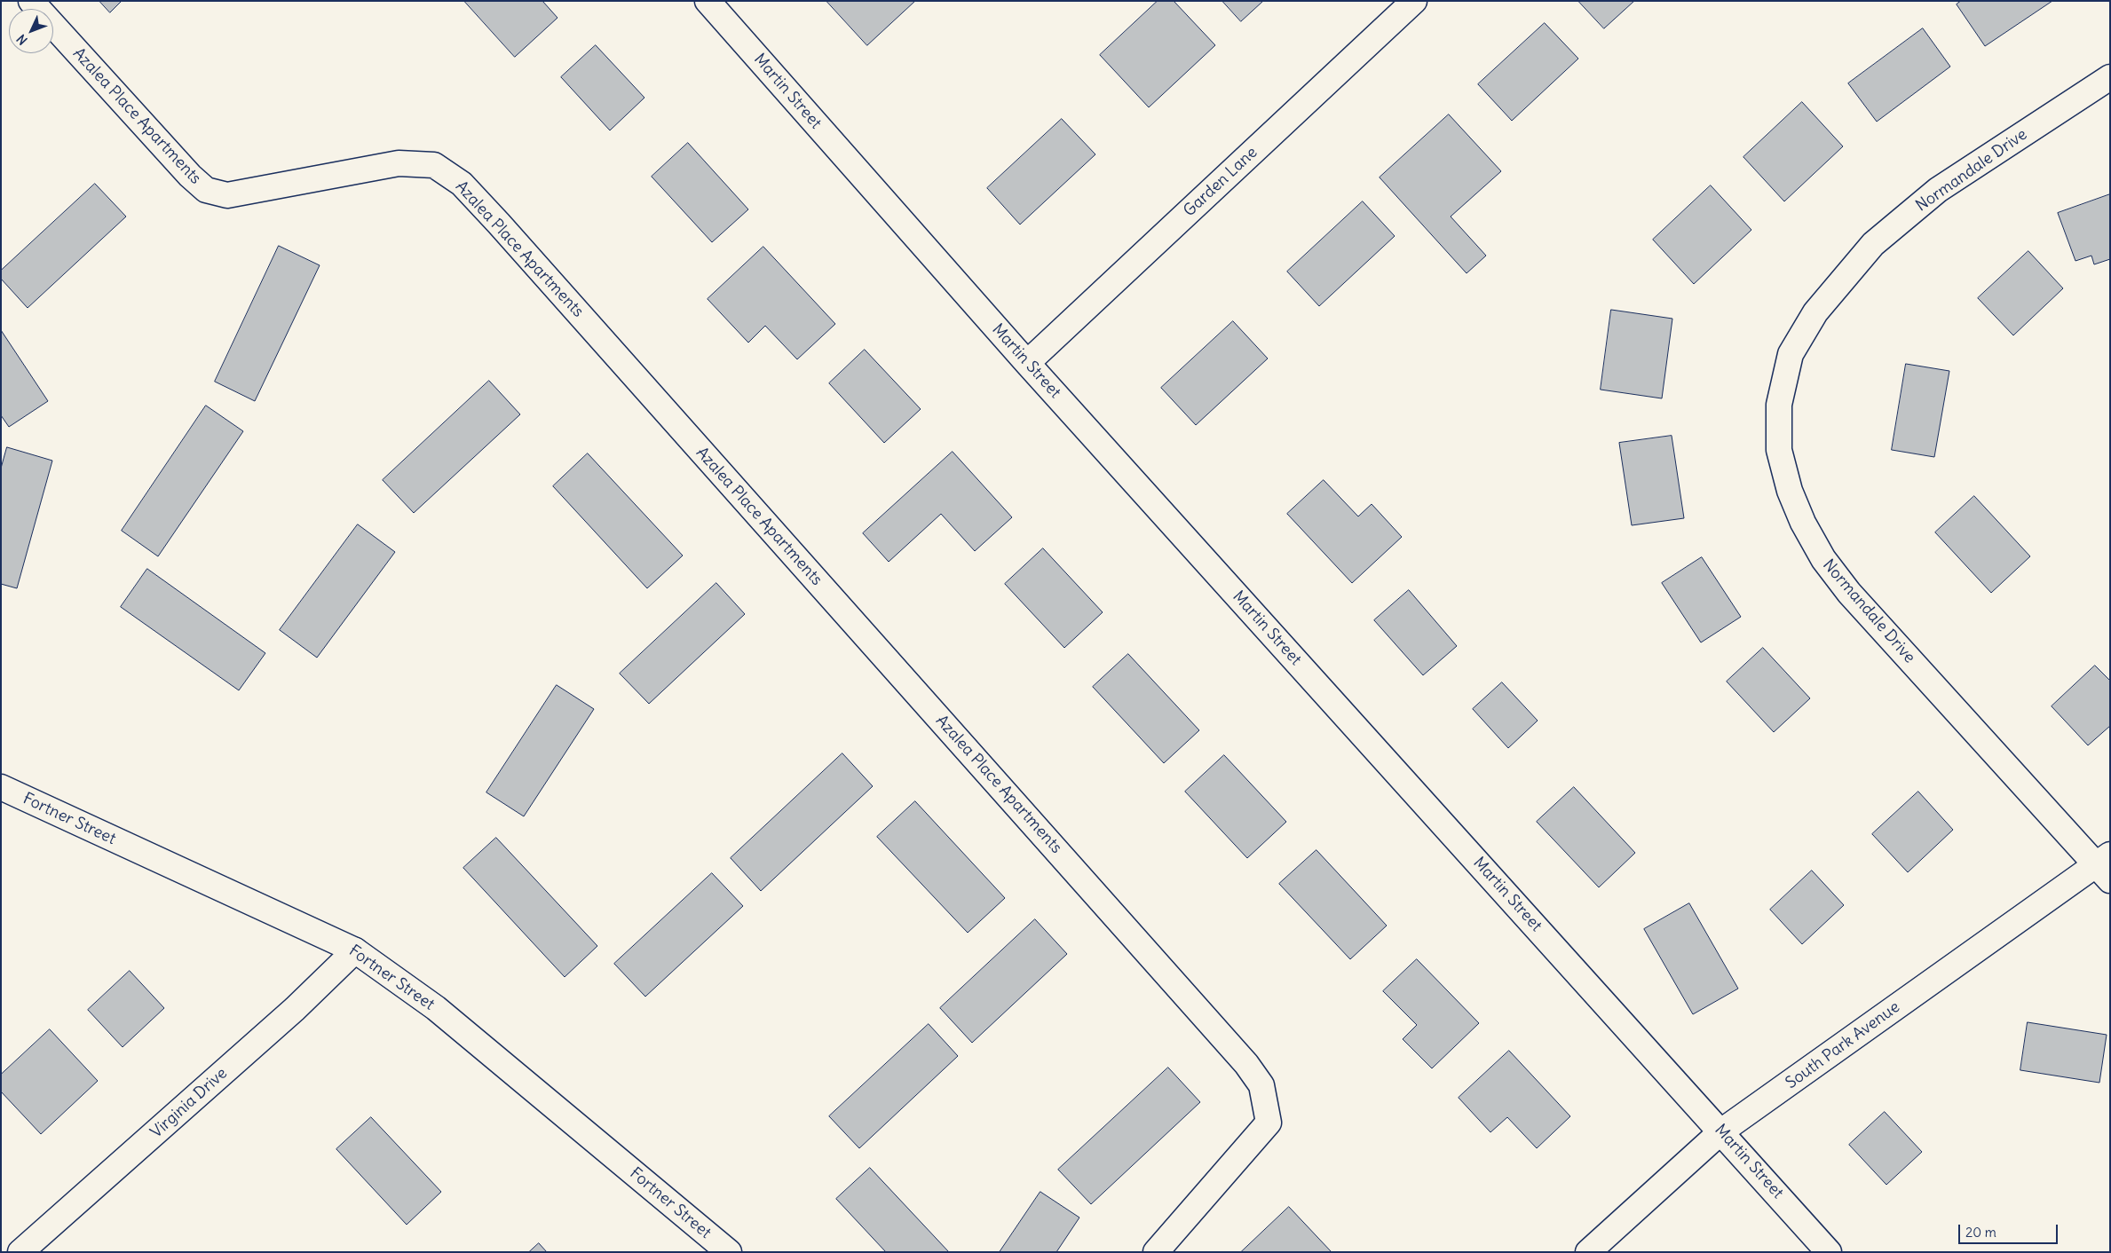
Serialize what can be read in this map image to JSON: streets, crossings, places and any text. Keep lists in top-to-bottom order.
{
  "streets": {
    "street": [
      "Martin Street",
      "Azalea Place Apartments",
      "Normandale Drive",
      "Garden Lane",
      "Fortner Street",
      "South Park Avenue",
      "Virginia Drive"
    ]
  },
  "crossings": [
    ["Martin Street", "Garden Lane"],
    ["Martin Street", "South Park Avenue"],
    ["Normandale Drive", "South Park Avenue"],
    ["Fortner Street", "Virginia Drive"]
  ],
  "scale_bar": "20 m",
  "north": "bottom left"
}
